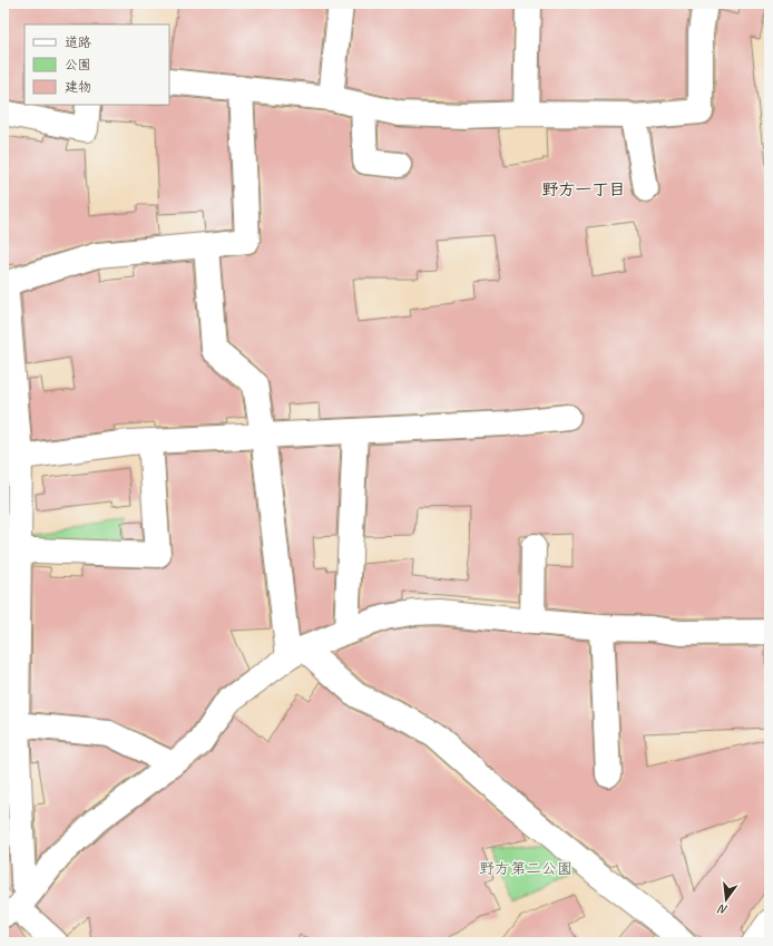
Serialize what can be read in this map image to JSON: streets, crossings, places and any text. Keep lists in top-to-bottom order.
{
  "districts": ["野方一丁目"],
  "parks": ["野方第二公園"],
  "legend": ["道路", "公園", "建物"],
  "north": "bottom"
}
